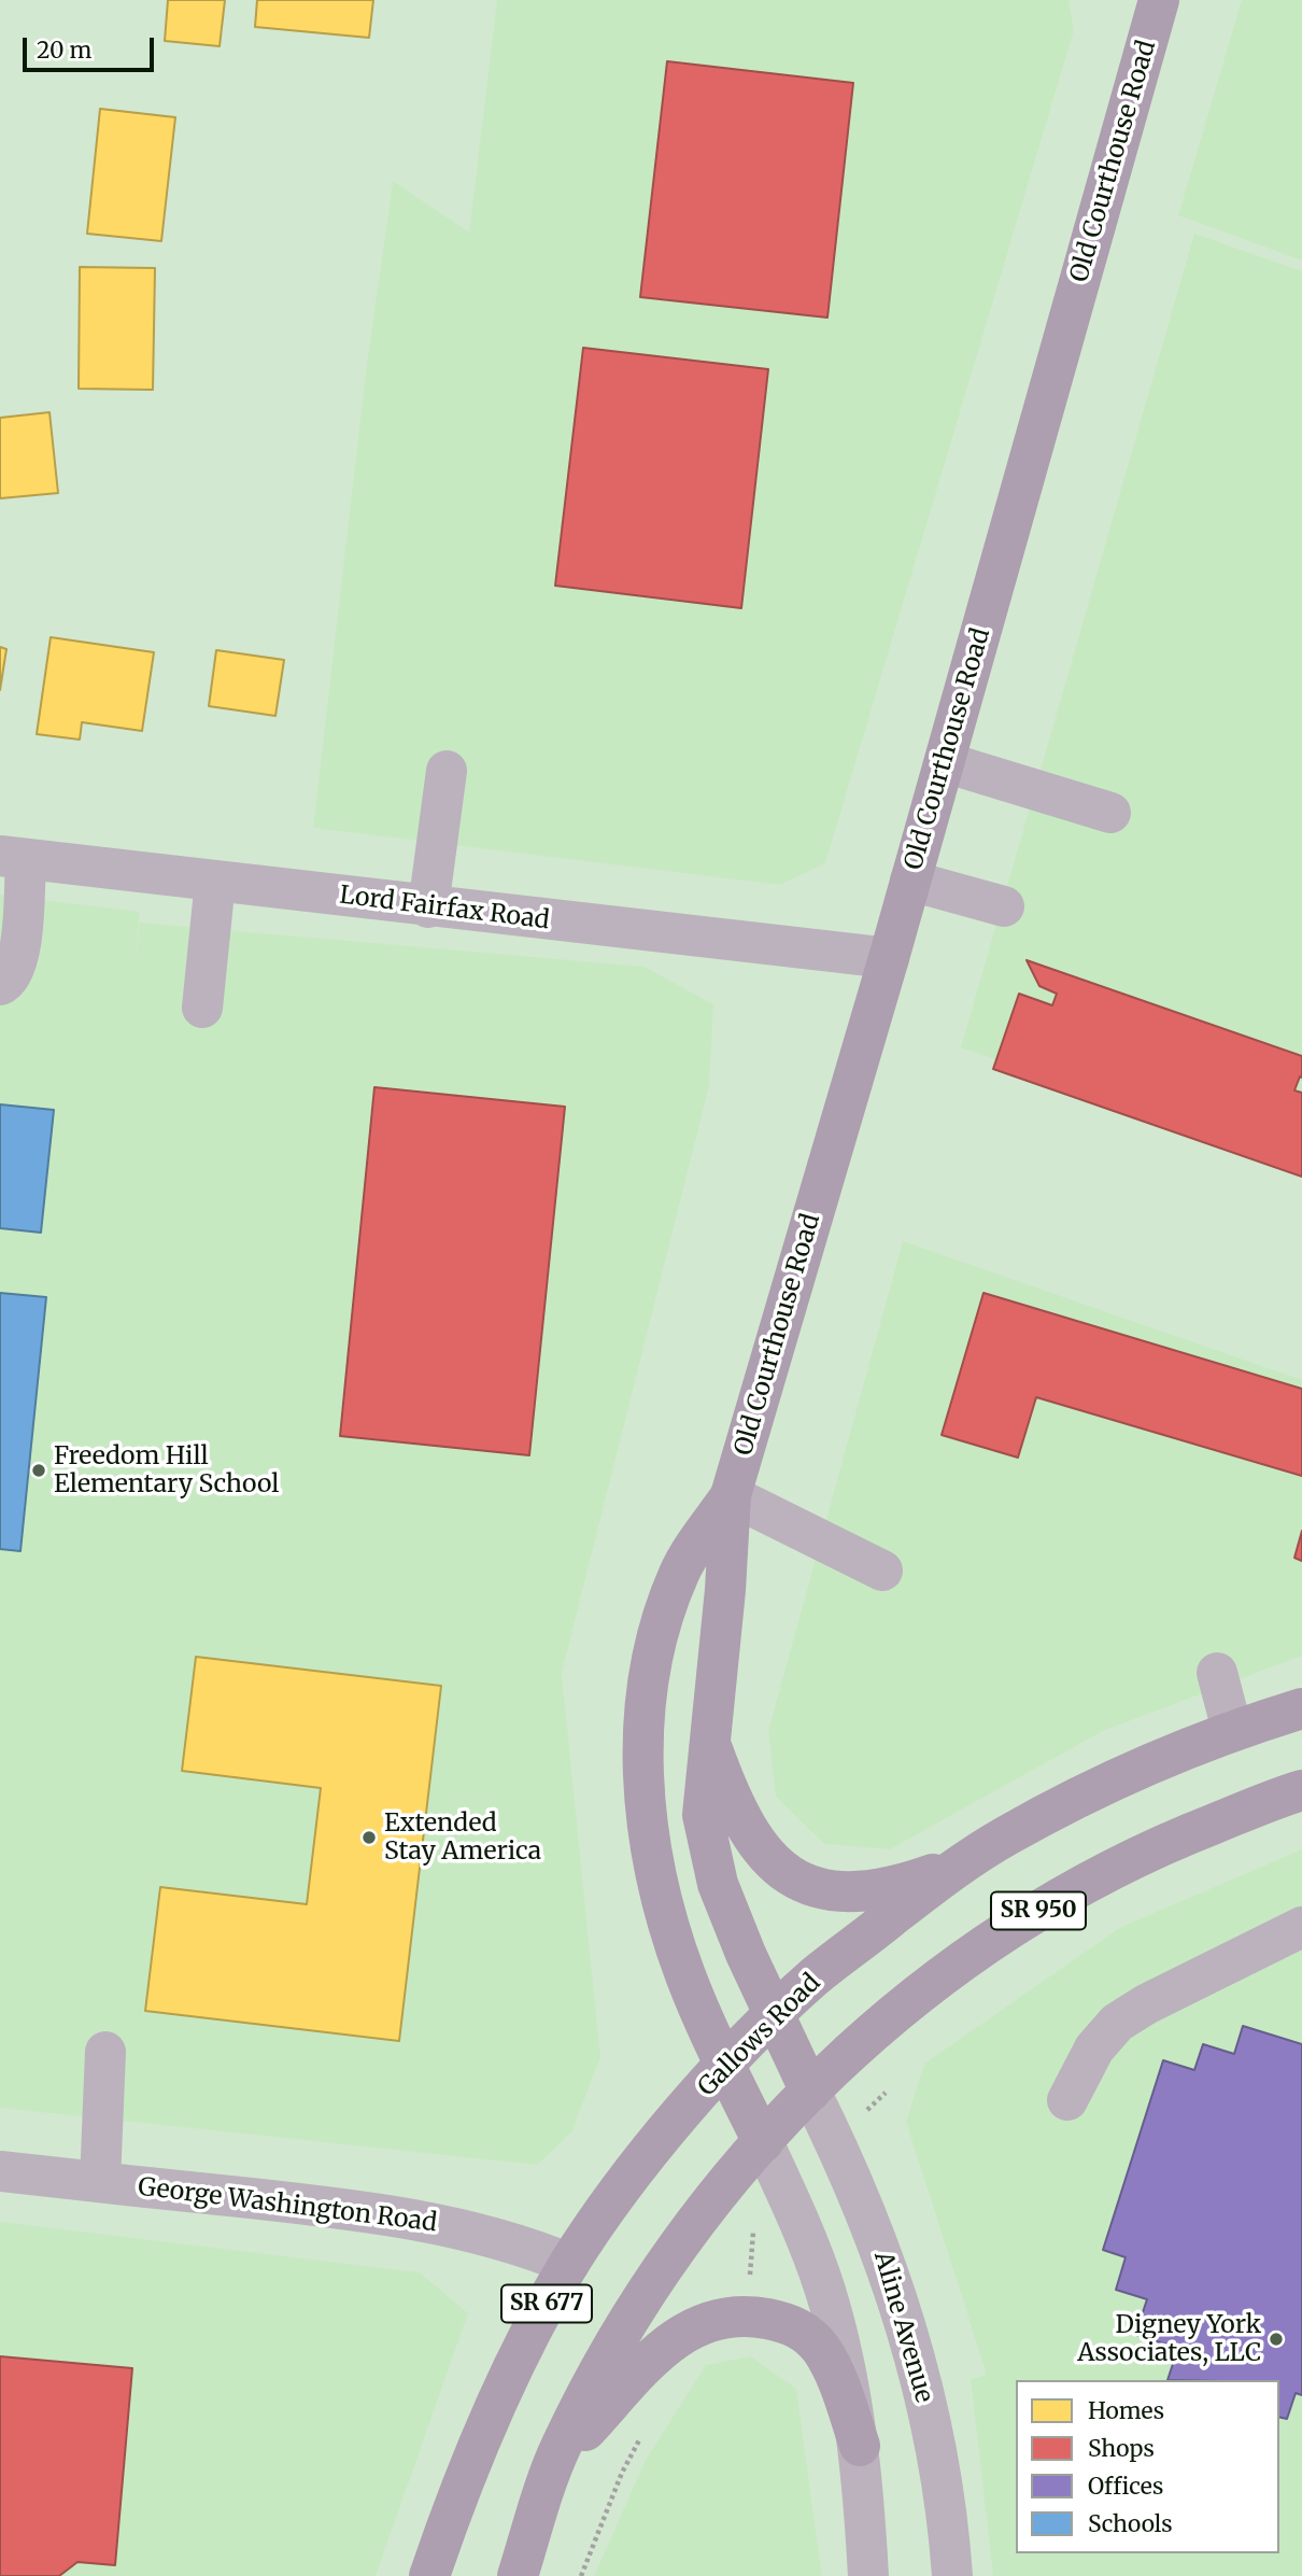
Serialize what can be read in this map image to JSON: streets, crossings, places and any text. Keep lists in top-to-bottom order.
{
  "streets": {
    "main road": [
      "Old Courthouse Road",
      "SR 950",
      "Gallows Road",
      "SR 677"
    ],
    "street": ["Lord Fairfax Road", "George Washington Road", "Aline Avenue"]
  },
  "crossings": [
    ["Old Courthouse Road", "Lord Fairfax Road"],
    ["Old Courthouse Road", "SR 950"],
    ["Old Courthouse Road", "Gallows Road"],
    ["Old Courthouse Road", "SR 677"],
    ["Old Courthouse Road", "Aline Avenue"],
    ["SR 950", "SR 677"],
    ["SR 950", "Aline Avenue"],
    ["Gallows Road", "George Washington Road"],
    ["SR 677", "Aline Avenue"]
  ],
  "places": ["Freedom Hill Elementary School", "Extended Stay America", "Digney York Associates, LLC"],
  "legend": [
    "Homes",
    "Shops",
    "Offices",
    "Schools"
  ],
  "scale_bar": "20 m"
}
